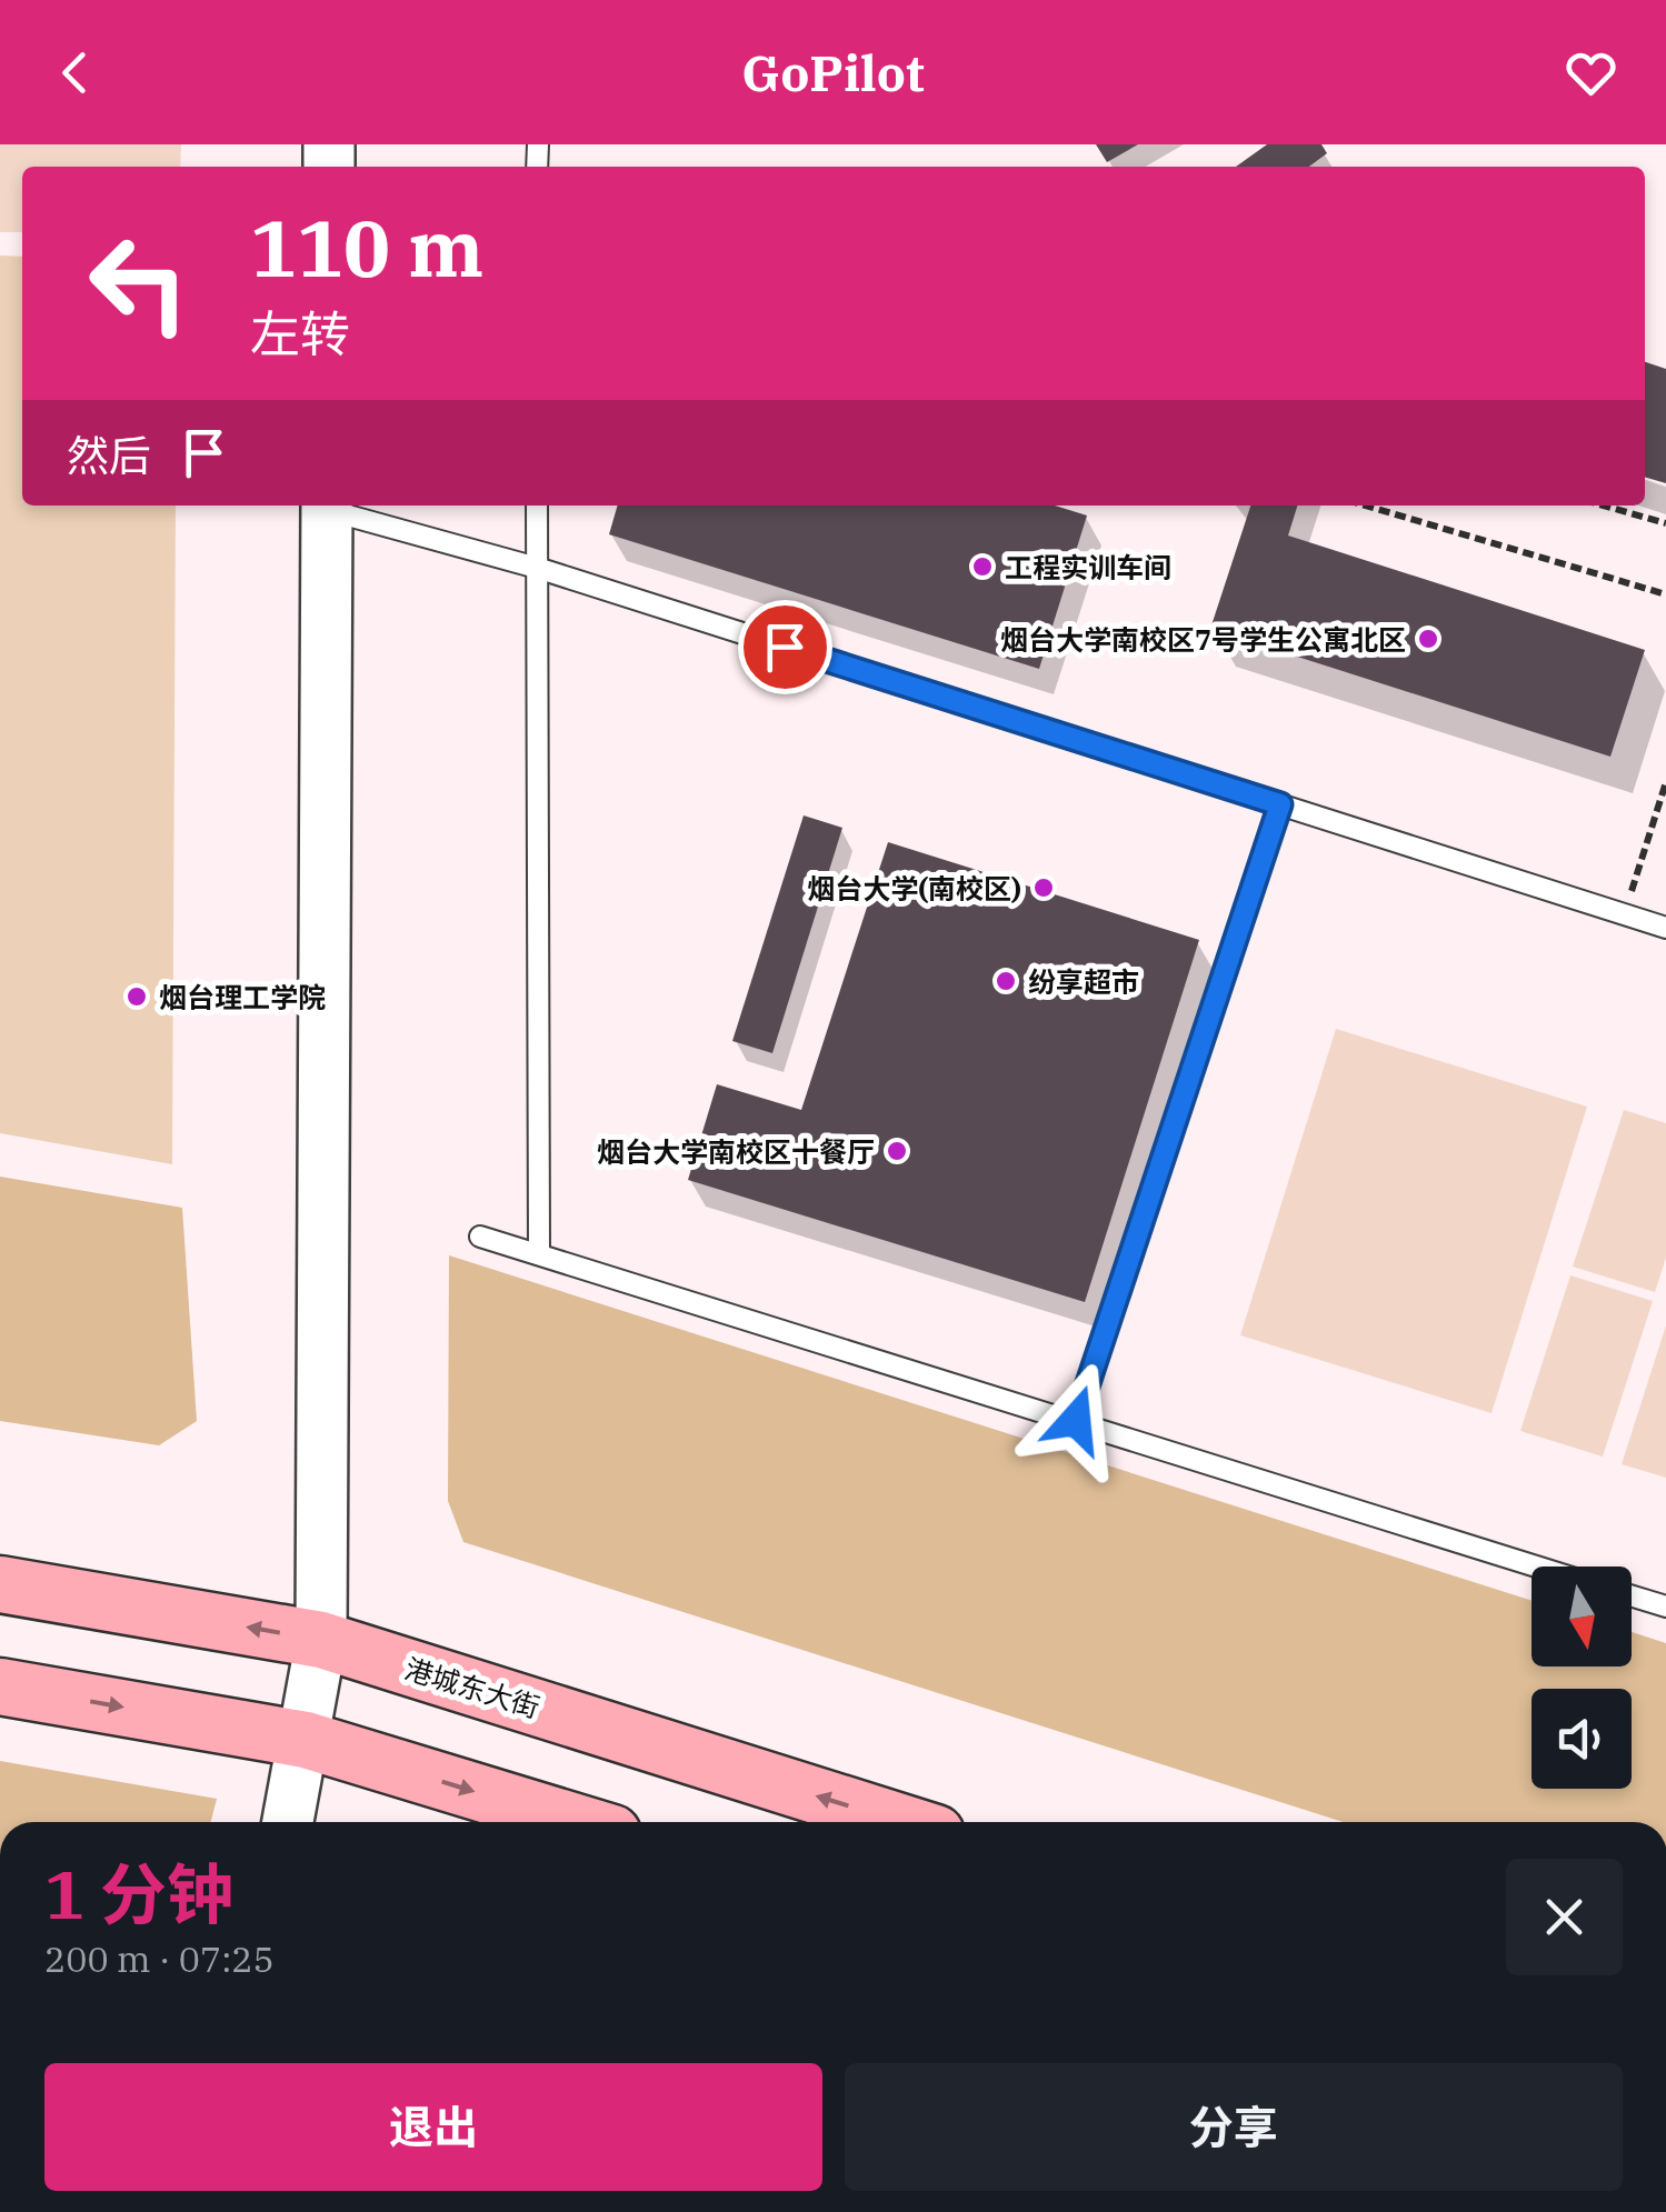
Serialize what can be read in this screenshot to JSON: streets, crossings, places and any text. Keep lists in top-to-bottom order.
{
  "streets": {
    "main road": ["港城东大街"]
  },
  "places": [
    "工程实训车间",
    "烟台大学南校区7号学生公寓北区",
    "烟台大学(南校区)",
    "纷享超市",
    "烟台理工学院",
    "烟台大学南校区十餐厅"
  ],
  "north": "bottom",
  "page": {
    "header": "GoPilot",
    "turn": ["110 m", "左转"],
    "then": "然后",
    "heading": ["1 分钟", "200 m · 07:25"],
    "buttons": ["退出", "分享"]
  }
}
